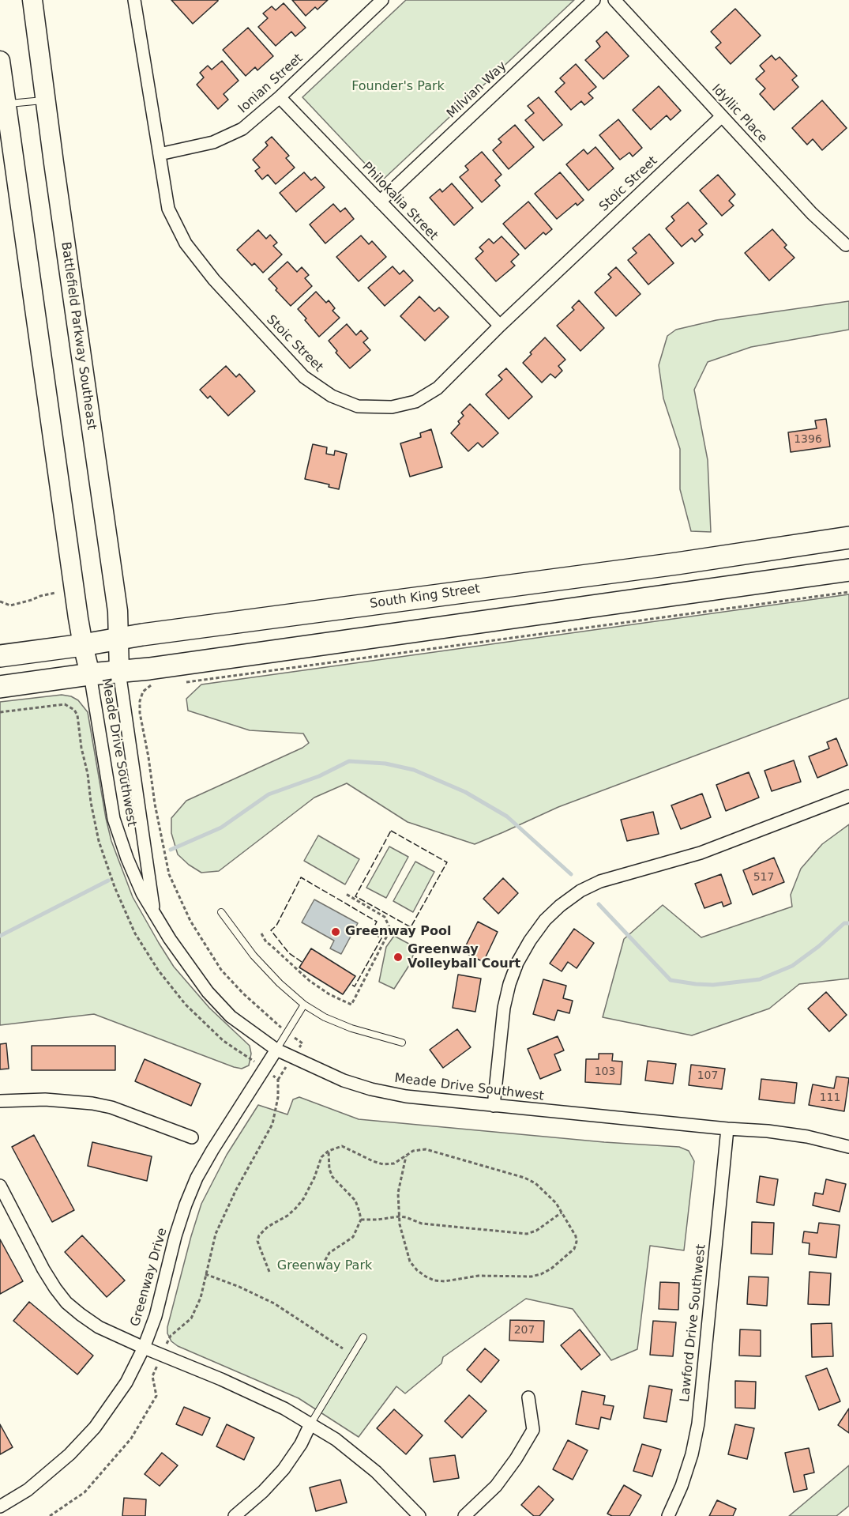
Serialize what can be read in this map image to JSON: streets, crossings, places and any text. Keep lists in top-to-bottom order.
{
  "streets": {
    "highway": ["South King Street"],
    "main road": ["Battlefield Parkway Southeast"],
    "street": [
      "Ionian Street",
      "Milvian Way",
      "Idyllic Place",
      "Stoic Street",
      "Philokalia Street",
      "Meade Drive Southwest",
      "Greenway Drive",
      "Lawford Drive Southwest"
    ]
  },
  "crossings": [
    ["Ionian Street", "Stoic Street"],
    ["Ionian Street", "Philokalia Street"],
    ["Milvian Way", "Philokalia Street"],
    ["Idyllic Place", "Stoic Street"],
    ["Stoic Street", "Philokalia Street"],
    ["Battlefield Parkway Southeast", "South King Street"],
    ["Battlefield Parkway Southeast", "Meade Drive Southwest"],
    ["Meade Drive Southwest", "Greenway Drive"],
    ["Meade Drive Southwest", "Lawford Drive Southwest"]
  ],
  "parks": ["Founder's Park", "Greenway Park"],
  "places": ["Greenway Pool", "Greenway Volleyball Court"],
  "house_numbers": [
    "1396",
    "517",
    "103",
    "107",
    "111",
    "207"
  ]
}
